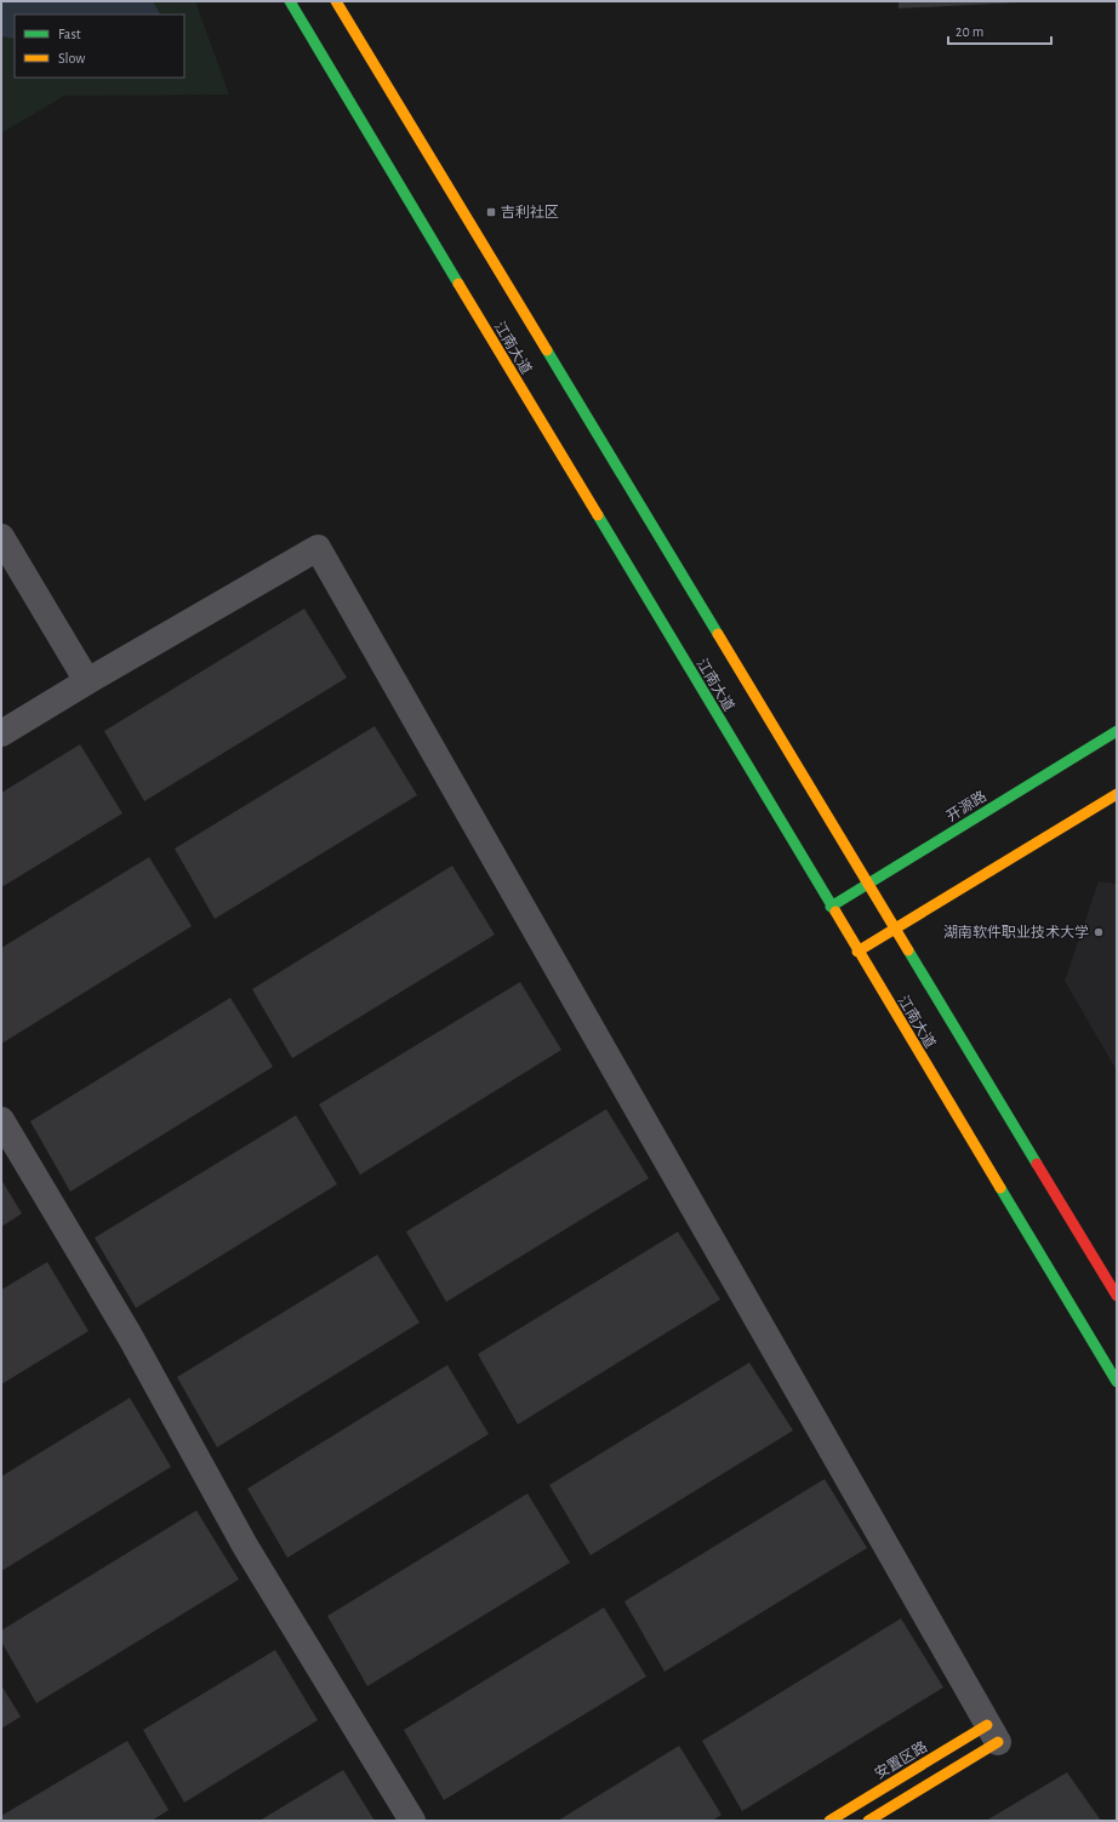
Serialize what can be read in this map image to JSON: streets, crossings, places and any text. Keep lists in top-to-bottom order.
{
  "streets": {
    "main road": ["江南大道", "开源路", "安置区路"]
  },
  "crossings": [
    ["江南大道", "开源路"]
  ],
  "places": {
    "transit": ["吉利社区"],
    "other": ["湖南软件职业技术大学"]
  },
  "legend": ["Fast", "Slow"],
  "scale_bar": "20 m"
}
